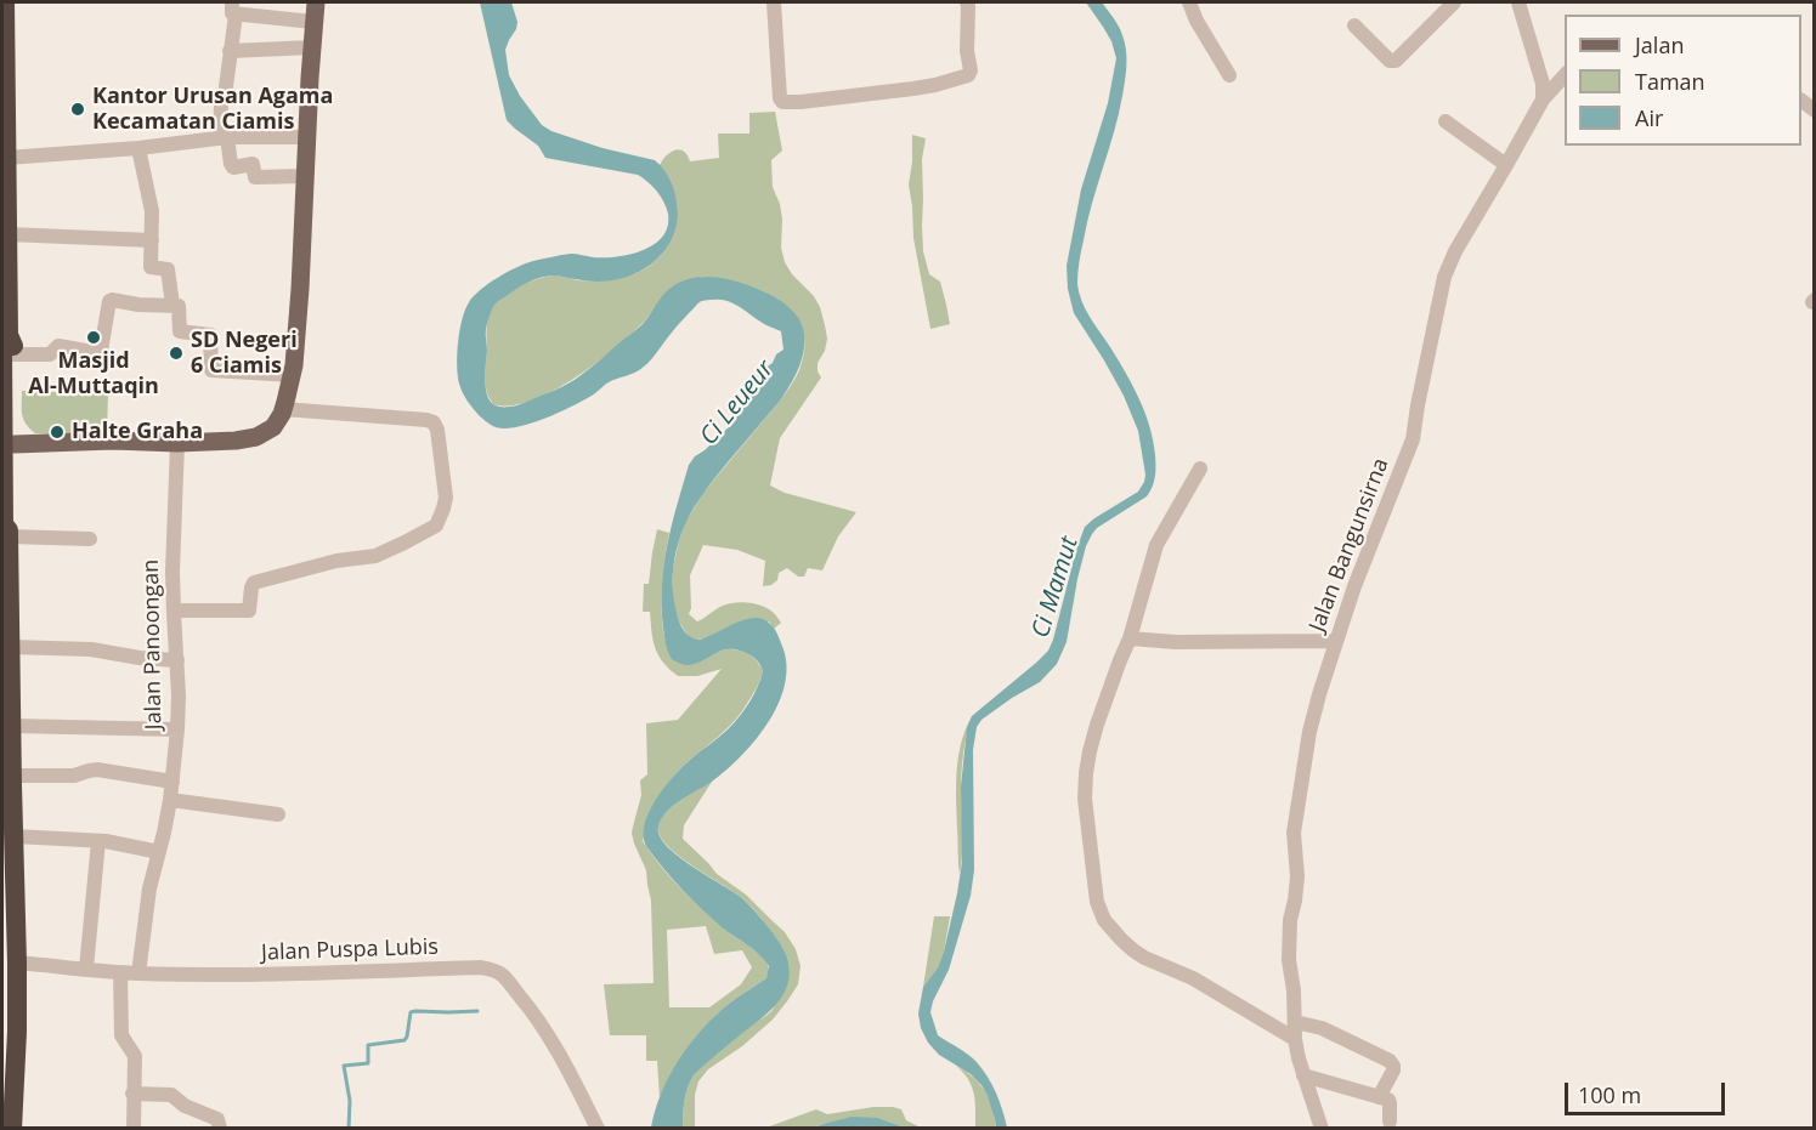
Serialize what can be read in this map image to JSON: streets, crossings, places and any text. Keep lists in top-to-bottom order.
{
  "streets": {
    "street": ["Jalan Bangunsirna", "Jalan Panoongan", "Jalan Puspa Lubis"]
  },
  "crossings": [
    ["Jalan Panoongan", "Jalan Puspa Lubis"]
  ],
  "water": ["Ci Leueur", "Ci Mamut"],
  "places": [
    "Kantor Urusan Agama Kecamatan Ciamis",
    "Masjid Al-Muttaqin",
    "SD Negeri 6 Ciamis",
    "Halte Graha"
  ],
  "legend": ["Jalan", "Taman", "Air"],
  "scale_bar": "100 m"
}
